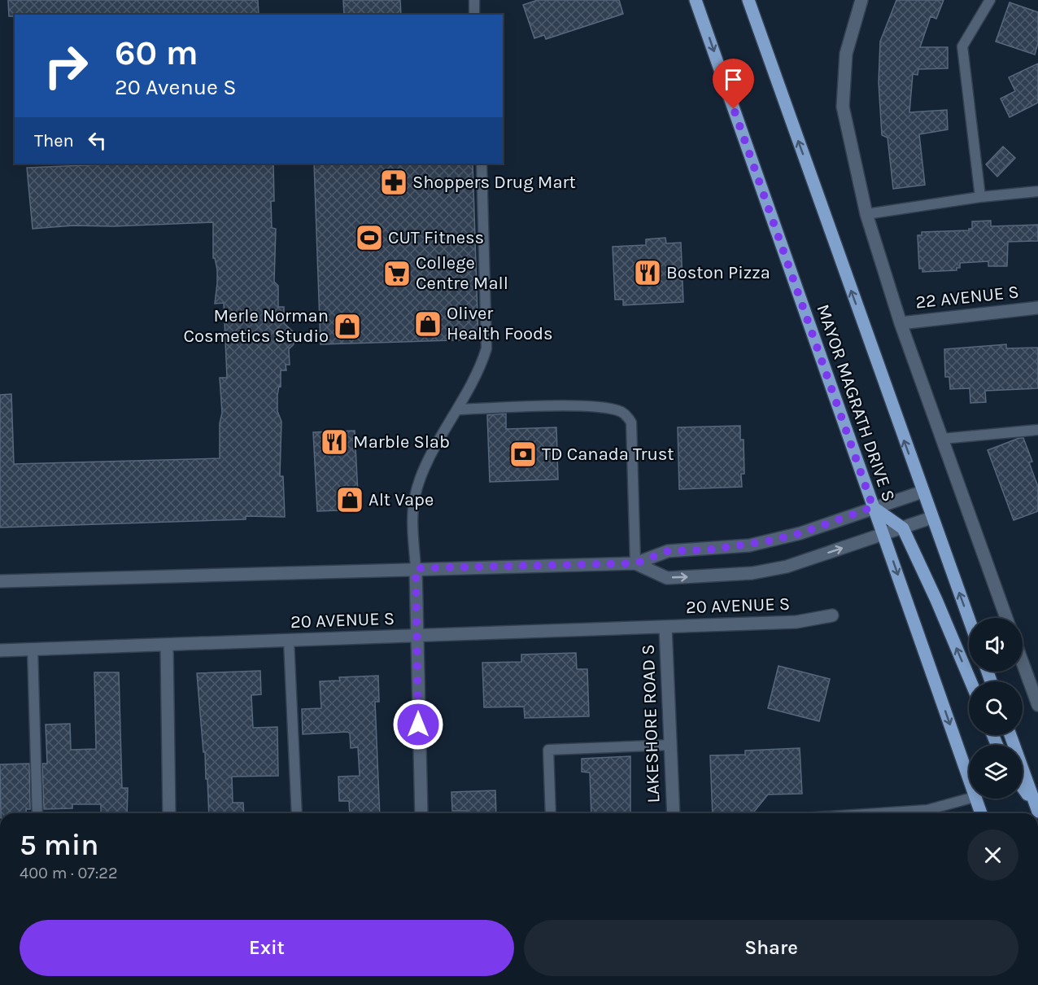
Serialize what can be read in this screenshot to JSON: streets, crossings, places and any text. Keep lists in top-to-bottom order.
{
  "streets": {
    "main road": ["MAYOR MAGRATH DRIVE S"],
    "street": ["22 AVENUE S", "20 AVENUE S", "LAKESHORE ROAD S"]
  },
  "crossings": [
    ["MAYOR MAGRATH DRIVE S", "20 AVENUE S"],
    ["20 AVENUE S", "LAKESHORE ROAD S"]
  ],
  "places": {
    "pharmacy": ["Shoppers Drug Mart"],
    "sports": ["CUT Fitness"],
    "restaurant": ["Boston Pizza", "Marble Slab"],
    "supermarket": ["College Centre Mall"],
    "shop": ["Oliver Health Foods", "Merle Norman Cosmetics Studio", "Alt Vape"],
    "bank": ["TD Canada Trust"]
  },
  "page": {
    "turn": ["60 m", "20 Avenue S"],
    "then": "Then",
    "heading": ["5 min", "400 m · 07:22"],
    "buttons": ["Exit", "Share"]
  }
}
